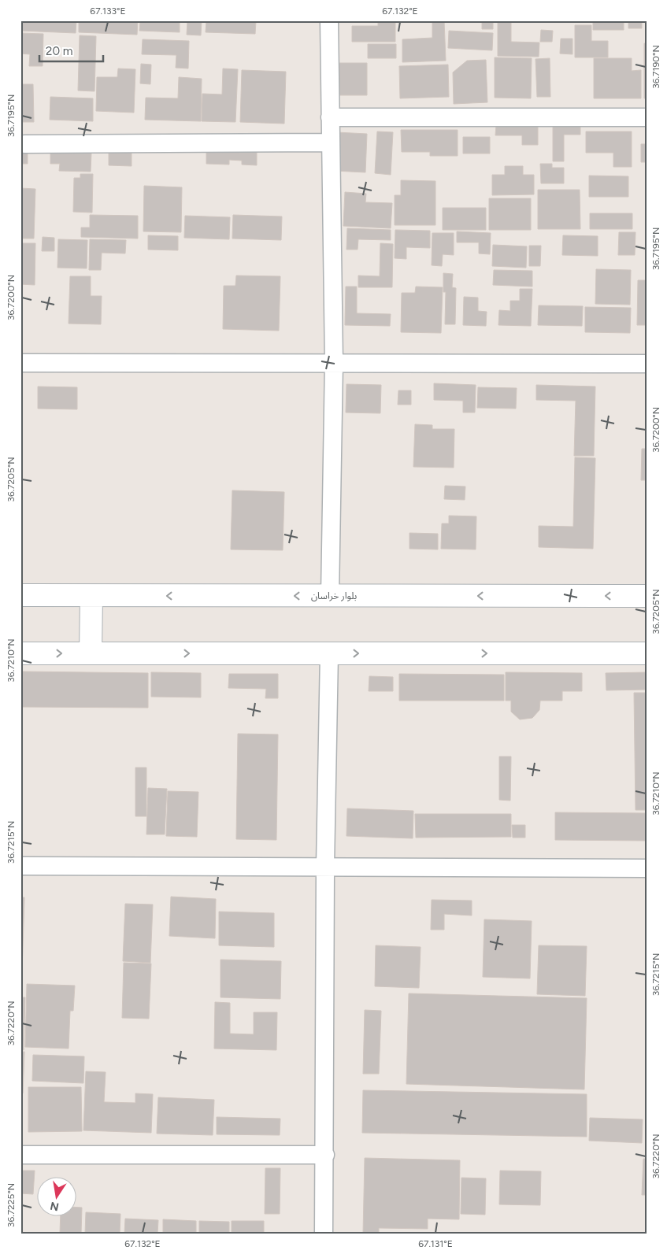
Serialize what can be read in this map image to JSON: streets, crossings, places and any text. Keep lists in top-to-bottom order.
{
  "streets": {
    "main road": ["بلوار خراسان"]
  },
  "scale_bar": "20 m",
  "north": "bottom",
  "coordinates": [
    "67.133°E",
    "67.132°E",
    "36.7190°N",
    "36.7195°N",
    "36.7200°N",
    "36.7205°N",
    "36.7210°N",
    "36.7215°N",
    "36.7220°N",
    "36.7225°N",
    "67.131°E"
  ]
}
